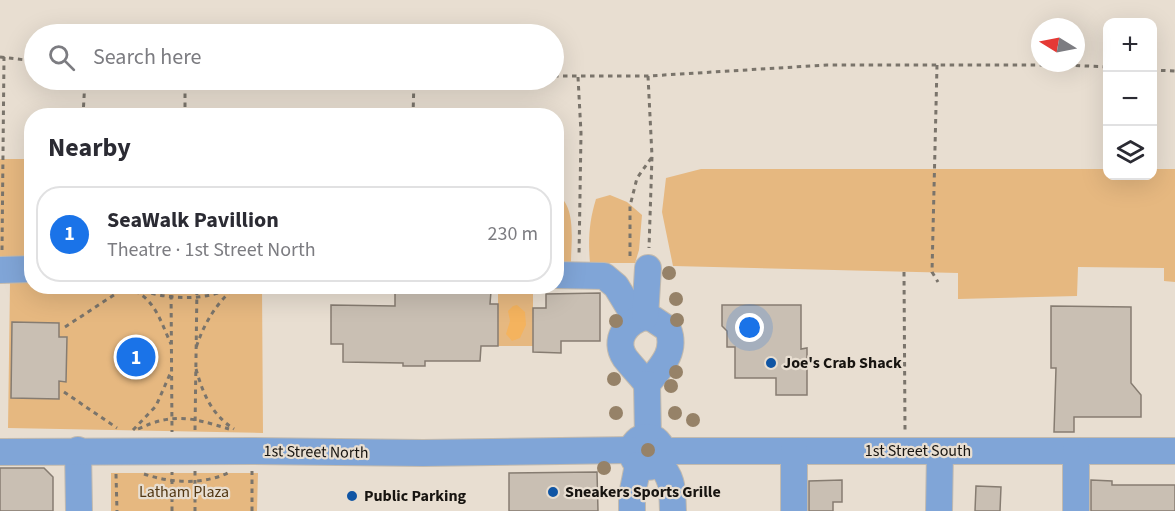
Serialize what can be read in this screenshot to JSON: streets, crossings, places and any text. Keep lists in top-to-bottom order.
{
  "streets": {
    "street": ["1st Street South", "1st Street North"]
  },
  "crossings": [
    ["1st Street South", "1st Street North"]
  ],
  "parks": ["Latham Plaza"],
  "places": ["Joe's Crab Shack", "Sneakers Sports Grille", "Public Parking"],
  "north": "left",
  "page": {
    "map_buttons": ["+", "−"],
    "search": "Search here",
    "heading": "Nearby",
    "list": [
      {
        "mark": "1",
        "name": "SeaWalk Pavillion",
        "note": "Theatre · 1st Street North",
        "value": "230 m"
      }
    ],
    "pins": "1"
  }
}
